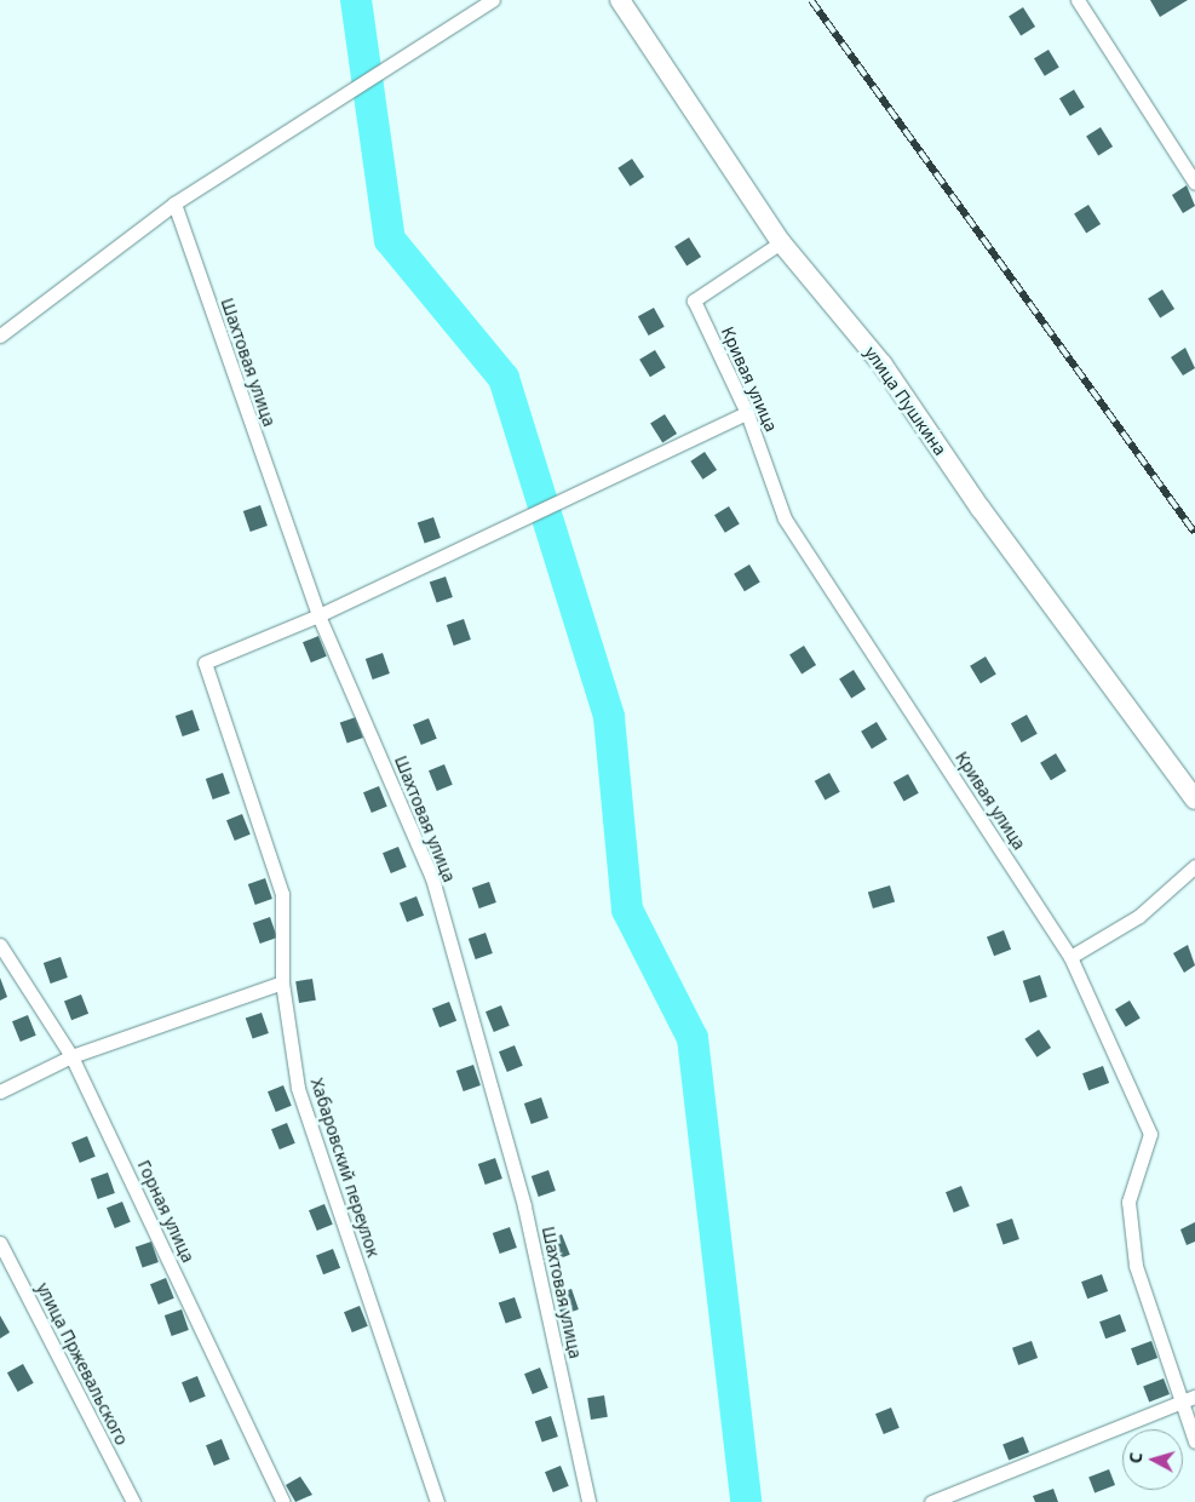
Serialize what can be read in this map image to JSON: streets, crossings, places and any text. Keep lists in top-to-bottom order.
{
  "streets": {
    "main road": ["улица Пушкина"],
    "street": [
      "Шахтовая улица",
      "Кривая улица",
      "Хабаровский переулок",
      "Горная улица",
      "улица Пржевальского"
    ]
  },
  "crossings": [
    ["Шахтовая улица", "Хабаровский переулок"],
    ["Кривая улица", "улица Пушкина"]
  ],
  "north": "left"
}
